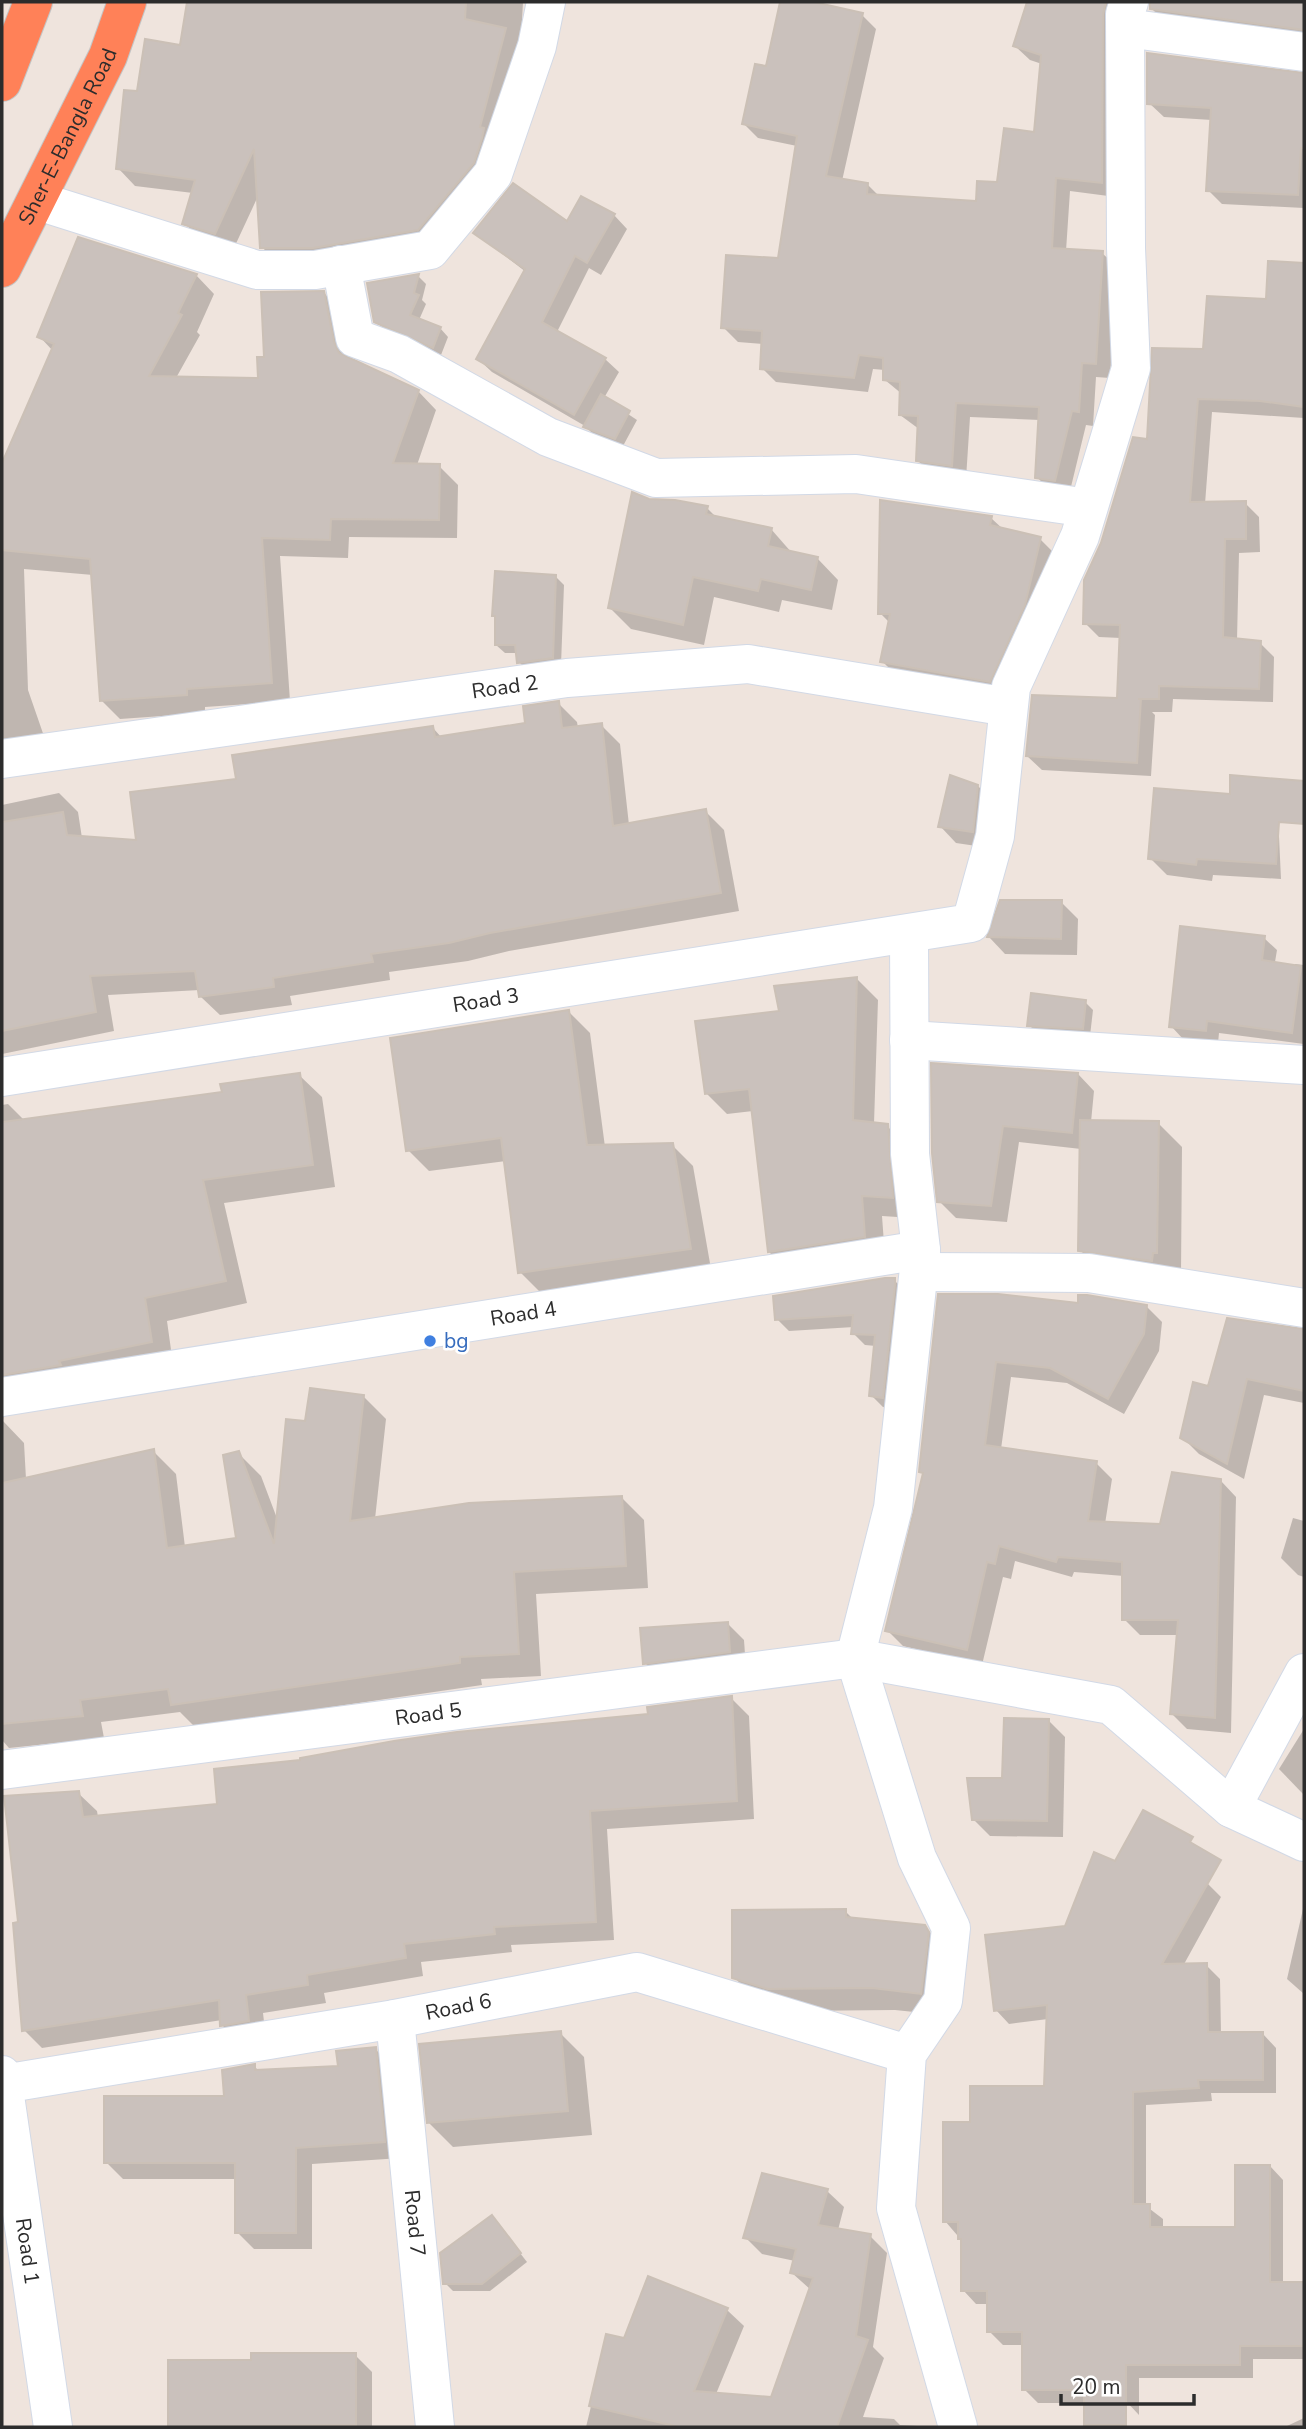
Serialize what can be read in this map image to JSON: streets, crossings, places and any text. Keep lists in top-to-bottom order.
{
  "streets": {
    "highway": ["Sher-E-Bangla Road"],
    "street": [
      "Road 2",
      "Road 3",
      "Road 4",
      "Road 5",
      "Road 6",
      "Road 7",
      "Road 1"
    ]
  },
  "crossings": [
    ["Road 2", "Road 3"],
    ["Road 6", "Road 7"],
    ["Road 6", "Road 1"]
  ],
  "places": ["bg"],
  "scale_bar": "20 m"
}
